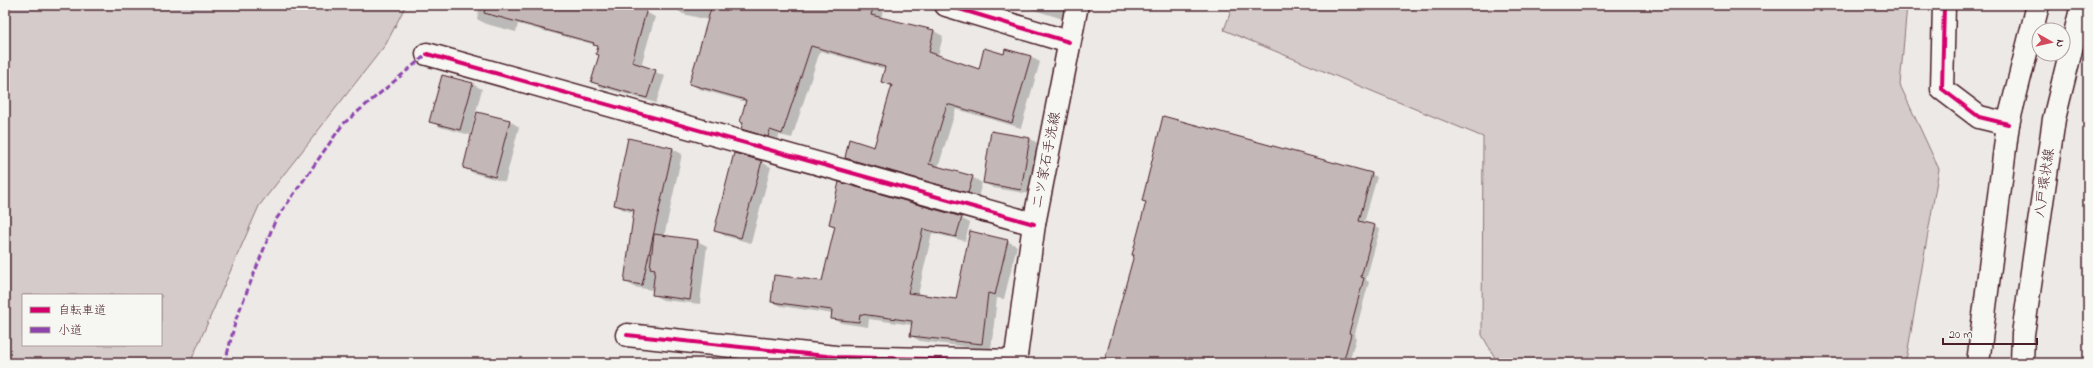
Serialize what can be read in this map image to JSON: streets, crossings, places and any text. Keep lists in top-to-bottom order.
{
  "streets": {
    "street": ["二ツ家石手洗線", "八戸環状線"]
  },
  "legend": ["自転車道", "小道"],
  "scale_bar": "20 m",
  "north": "right"
}
